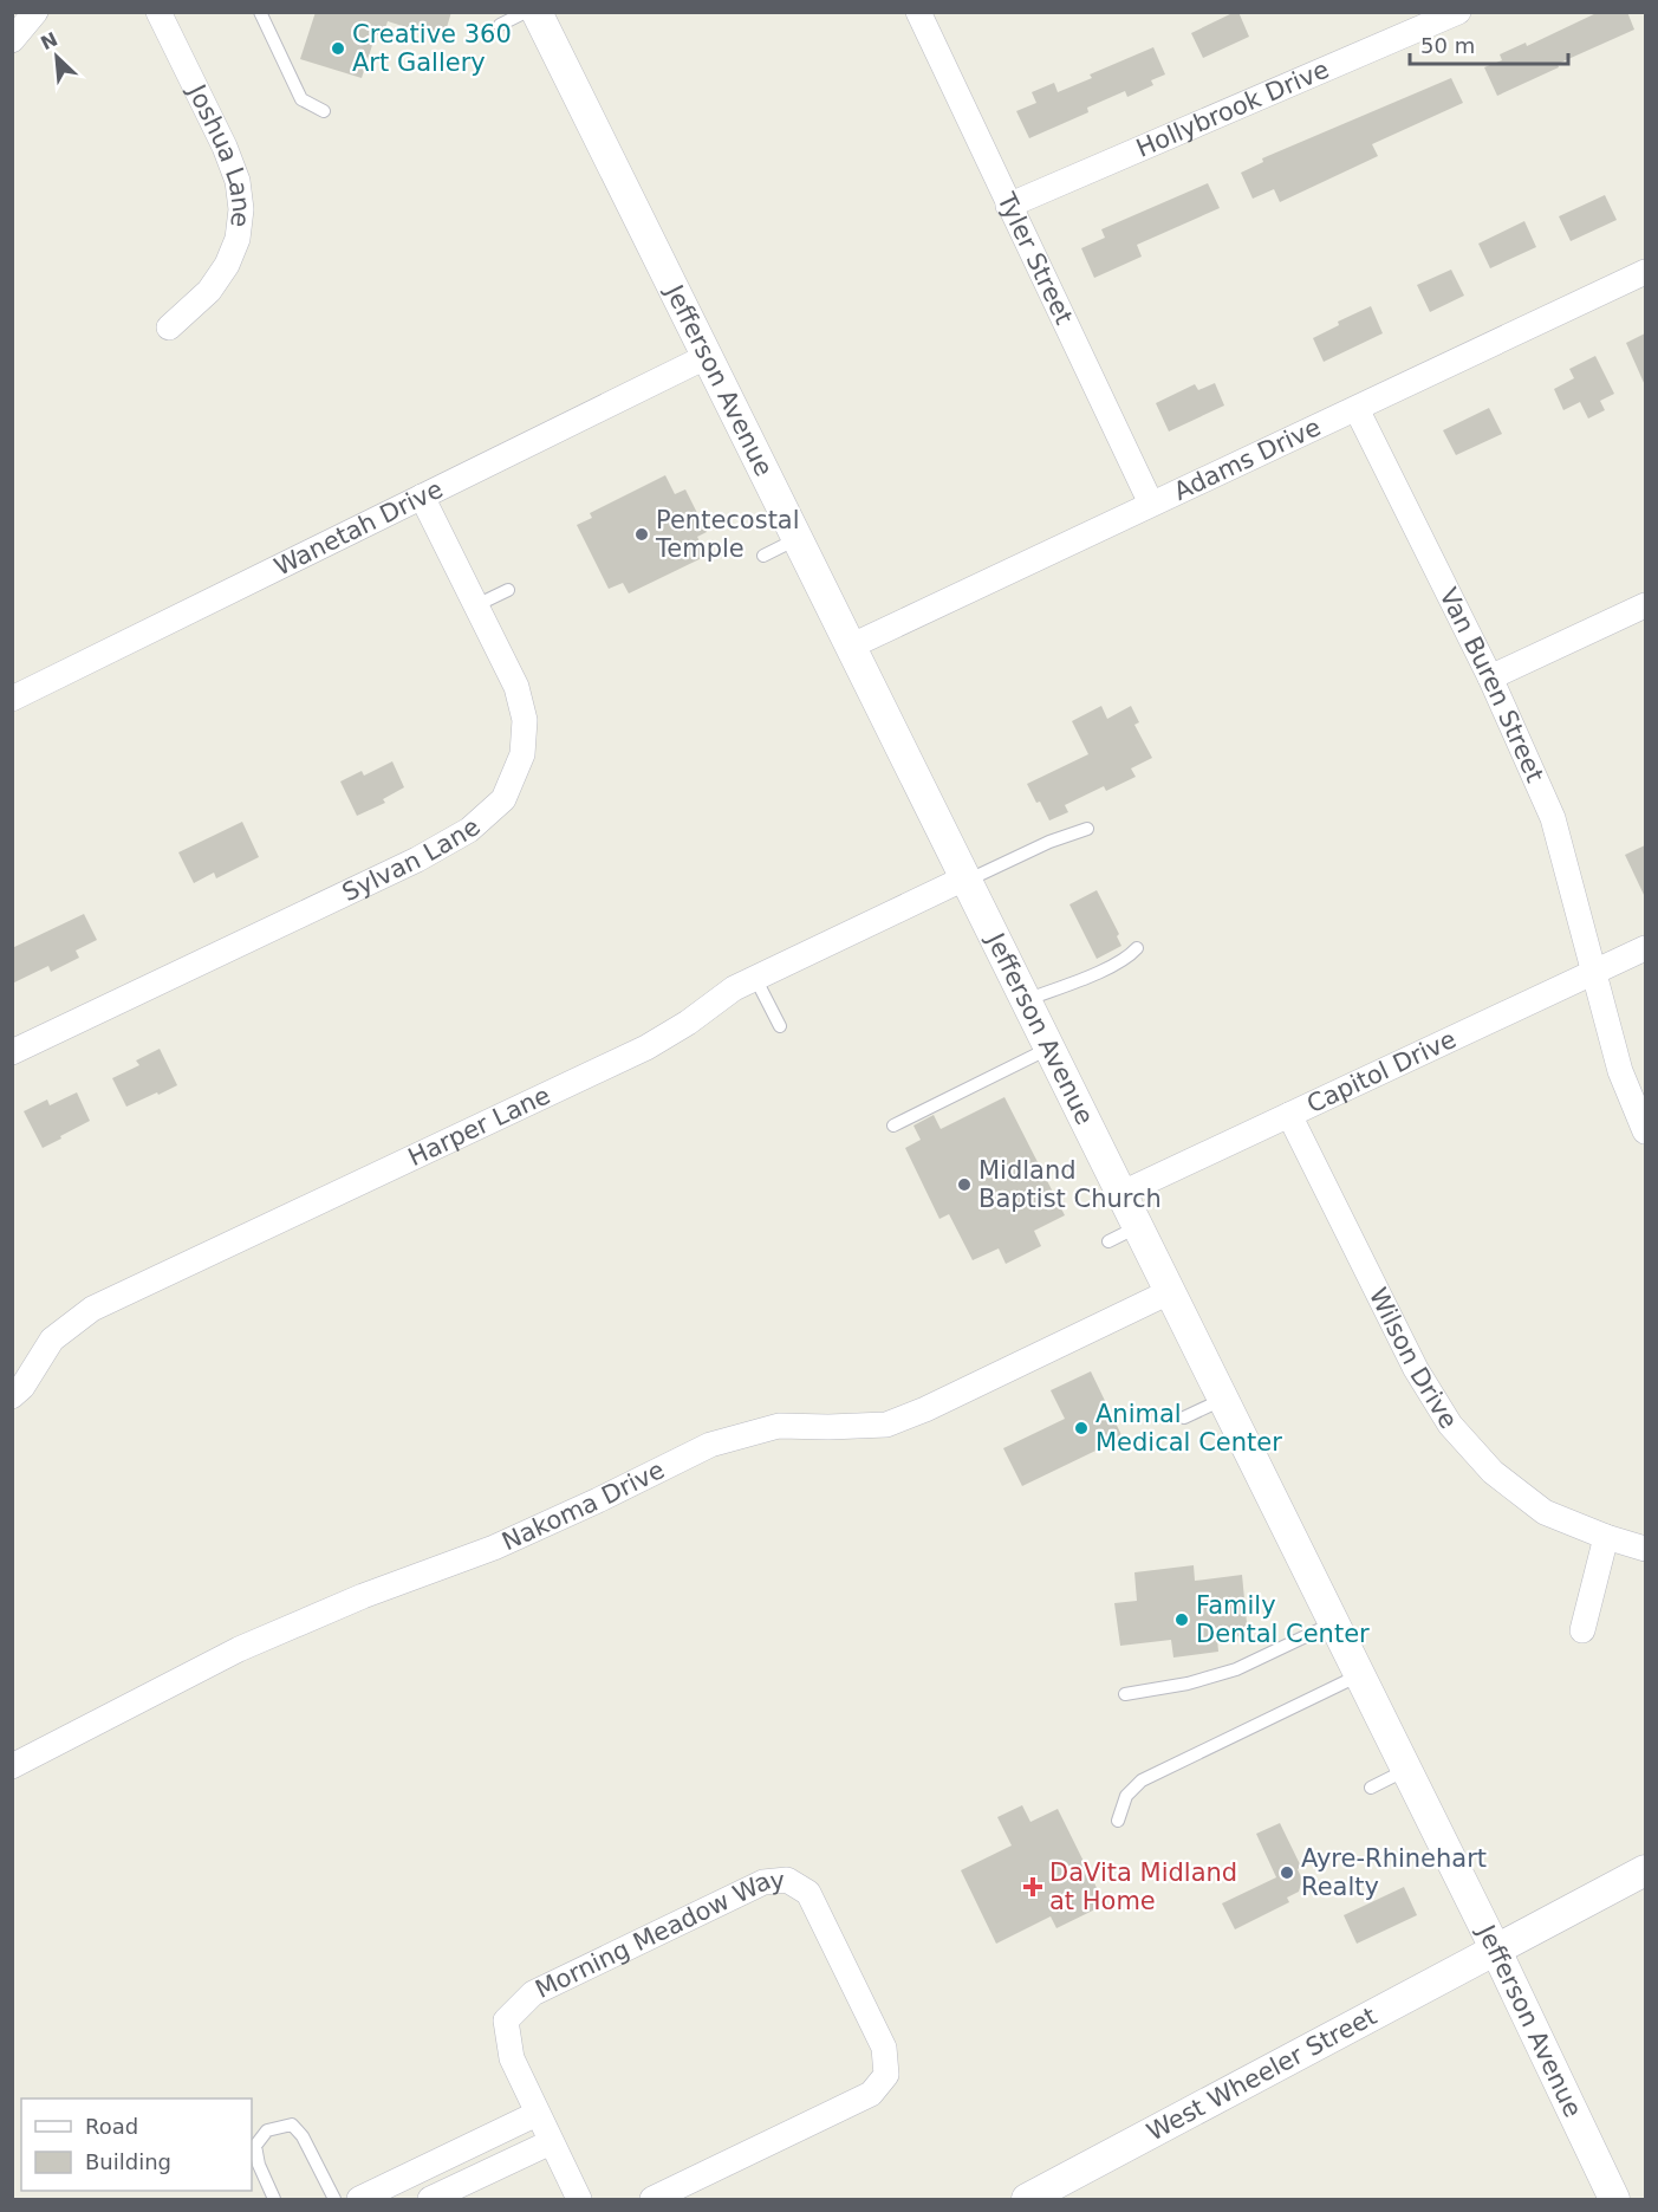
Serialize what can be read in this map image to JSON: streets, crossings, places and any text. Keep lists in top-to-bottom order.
{
  "streets": {
    "street": [
      "Hollybrook Drive",
      "Joshua Lane",
      "Tyler Street",
      "Jefferson Avenue",
      "Adams Drive",
      "Wanetah Drive",
      "Van Buren Street",
      "Sylvan Lane",
      "Capitol Drive",
      "Harper Lane",
      "Wilson Drive",
      "Nakoma Drive",
      "Morning Meadow Way",
      "West Wheeler Street"
    ]
  },
  "crossings": [
    ["Hollybrook Drive", "Tyler Street"],
    ["Tyler Street", "Adams Drive"],
    ["Jefferson Avenue", "Adams Drive"],
    ["Jefferson Avenue", "Wanetah Drive"],
    ["Jefferson Avenue", "Capitol Drive"],
    ["Jefferson Avenue", "Harper Lane"],
    ["Jefferson Avenue", "Nakoma Drive"],
    ["Jefferson Avenue", "West Wheeler Street"],
    ["Adams Drive", "Van Buren Street"],
    ["Wanetah Drive", "Sylvan Lane"],
    ["Van Buren Street", "Capitol Drive"],
    ["Capitol Drive", "Wilson Drive"]
  ],
  "places": {
    "other": [
      "Creative 360 Art Gallery",
      "Pentecostal Temple",
      "Midland Baptist Church",
      "Animal Medical Center",
      "Family Dental Center",
      "Ayre-Rhinehart Realty"
    ],
    "health": ["DaVita Midland at Home"]
  },
  "legend": ["Road", "Building"],
  "scale_bar": "50 m",
  "north": "top left"
}
